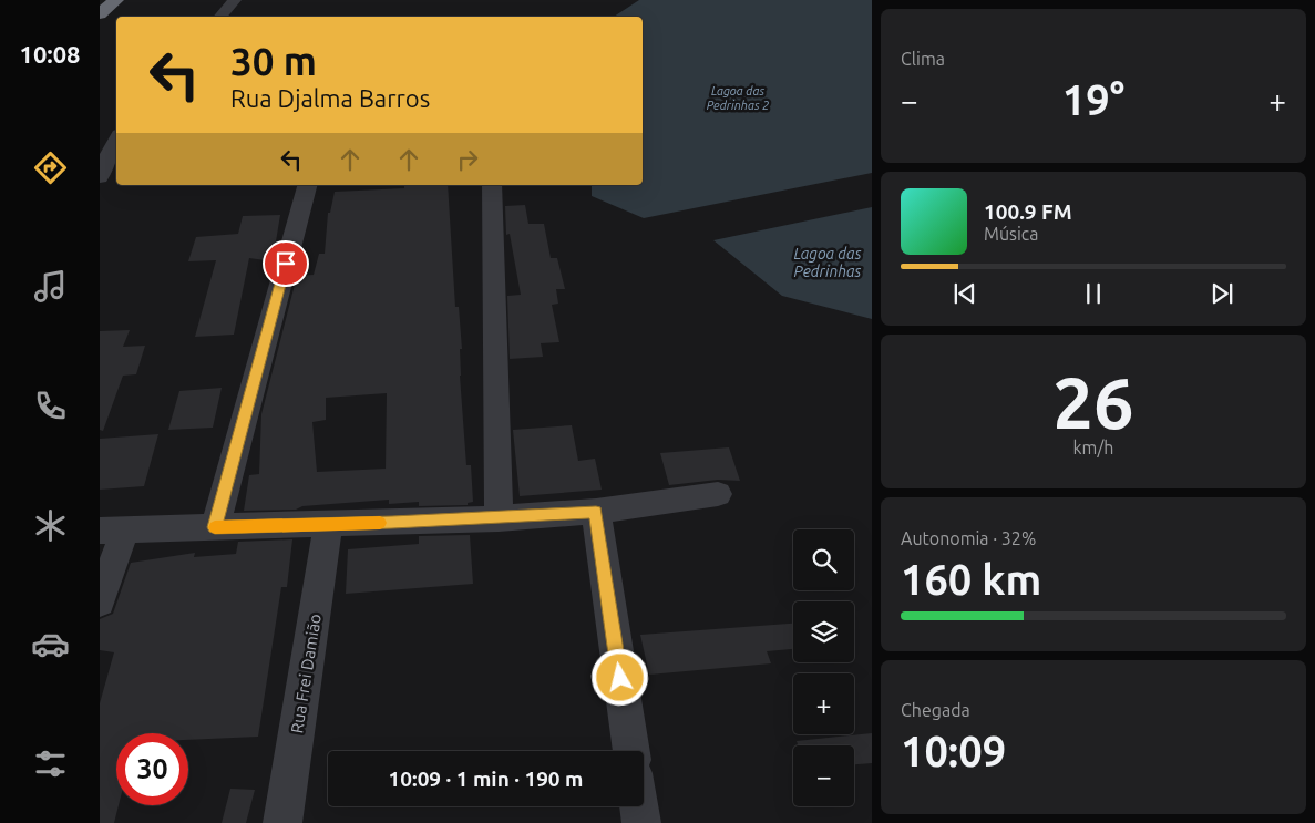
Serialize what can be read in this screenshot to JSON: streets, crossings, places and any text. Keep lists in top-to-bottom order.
{
  "streets": {
    "street": ["Rua Frei Damião"]
  },
  "water": ["Lagoa das Pedrinhas 2", "Lagoa das Pedrinhas"],
  "page": {
    "tabs": "10:08",
    "tile": [
      "Clima",
      ["26", "km/h"],
      ["Autonomia · 32%", "160 km"],
      ["Chegada", "10:09"]
    ],
    "turn": ["30 m", "Rua Djalma Barros"],
    "heat": ["−", "19°", "+"],
    "song": ["100.9 FM", "Música"],
    "map_buttons": ["+", "−"],
    "limit": "30",
    "trip": "10:09 · 1 min · 190 m"
  }
}
